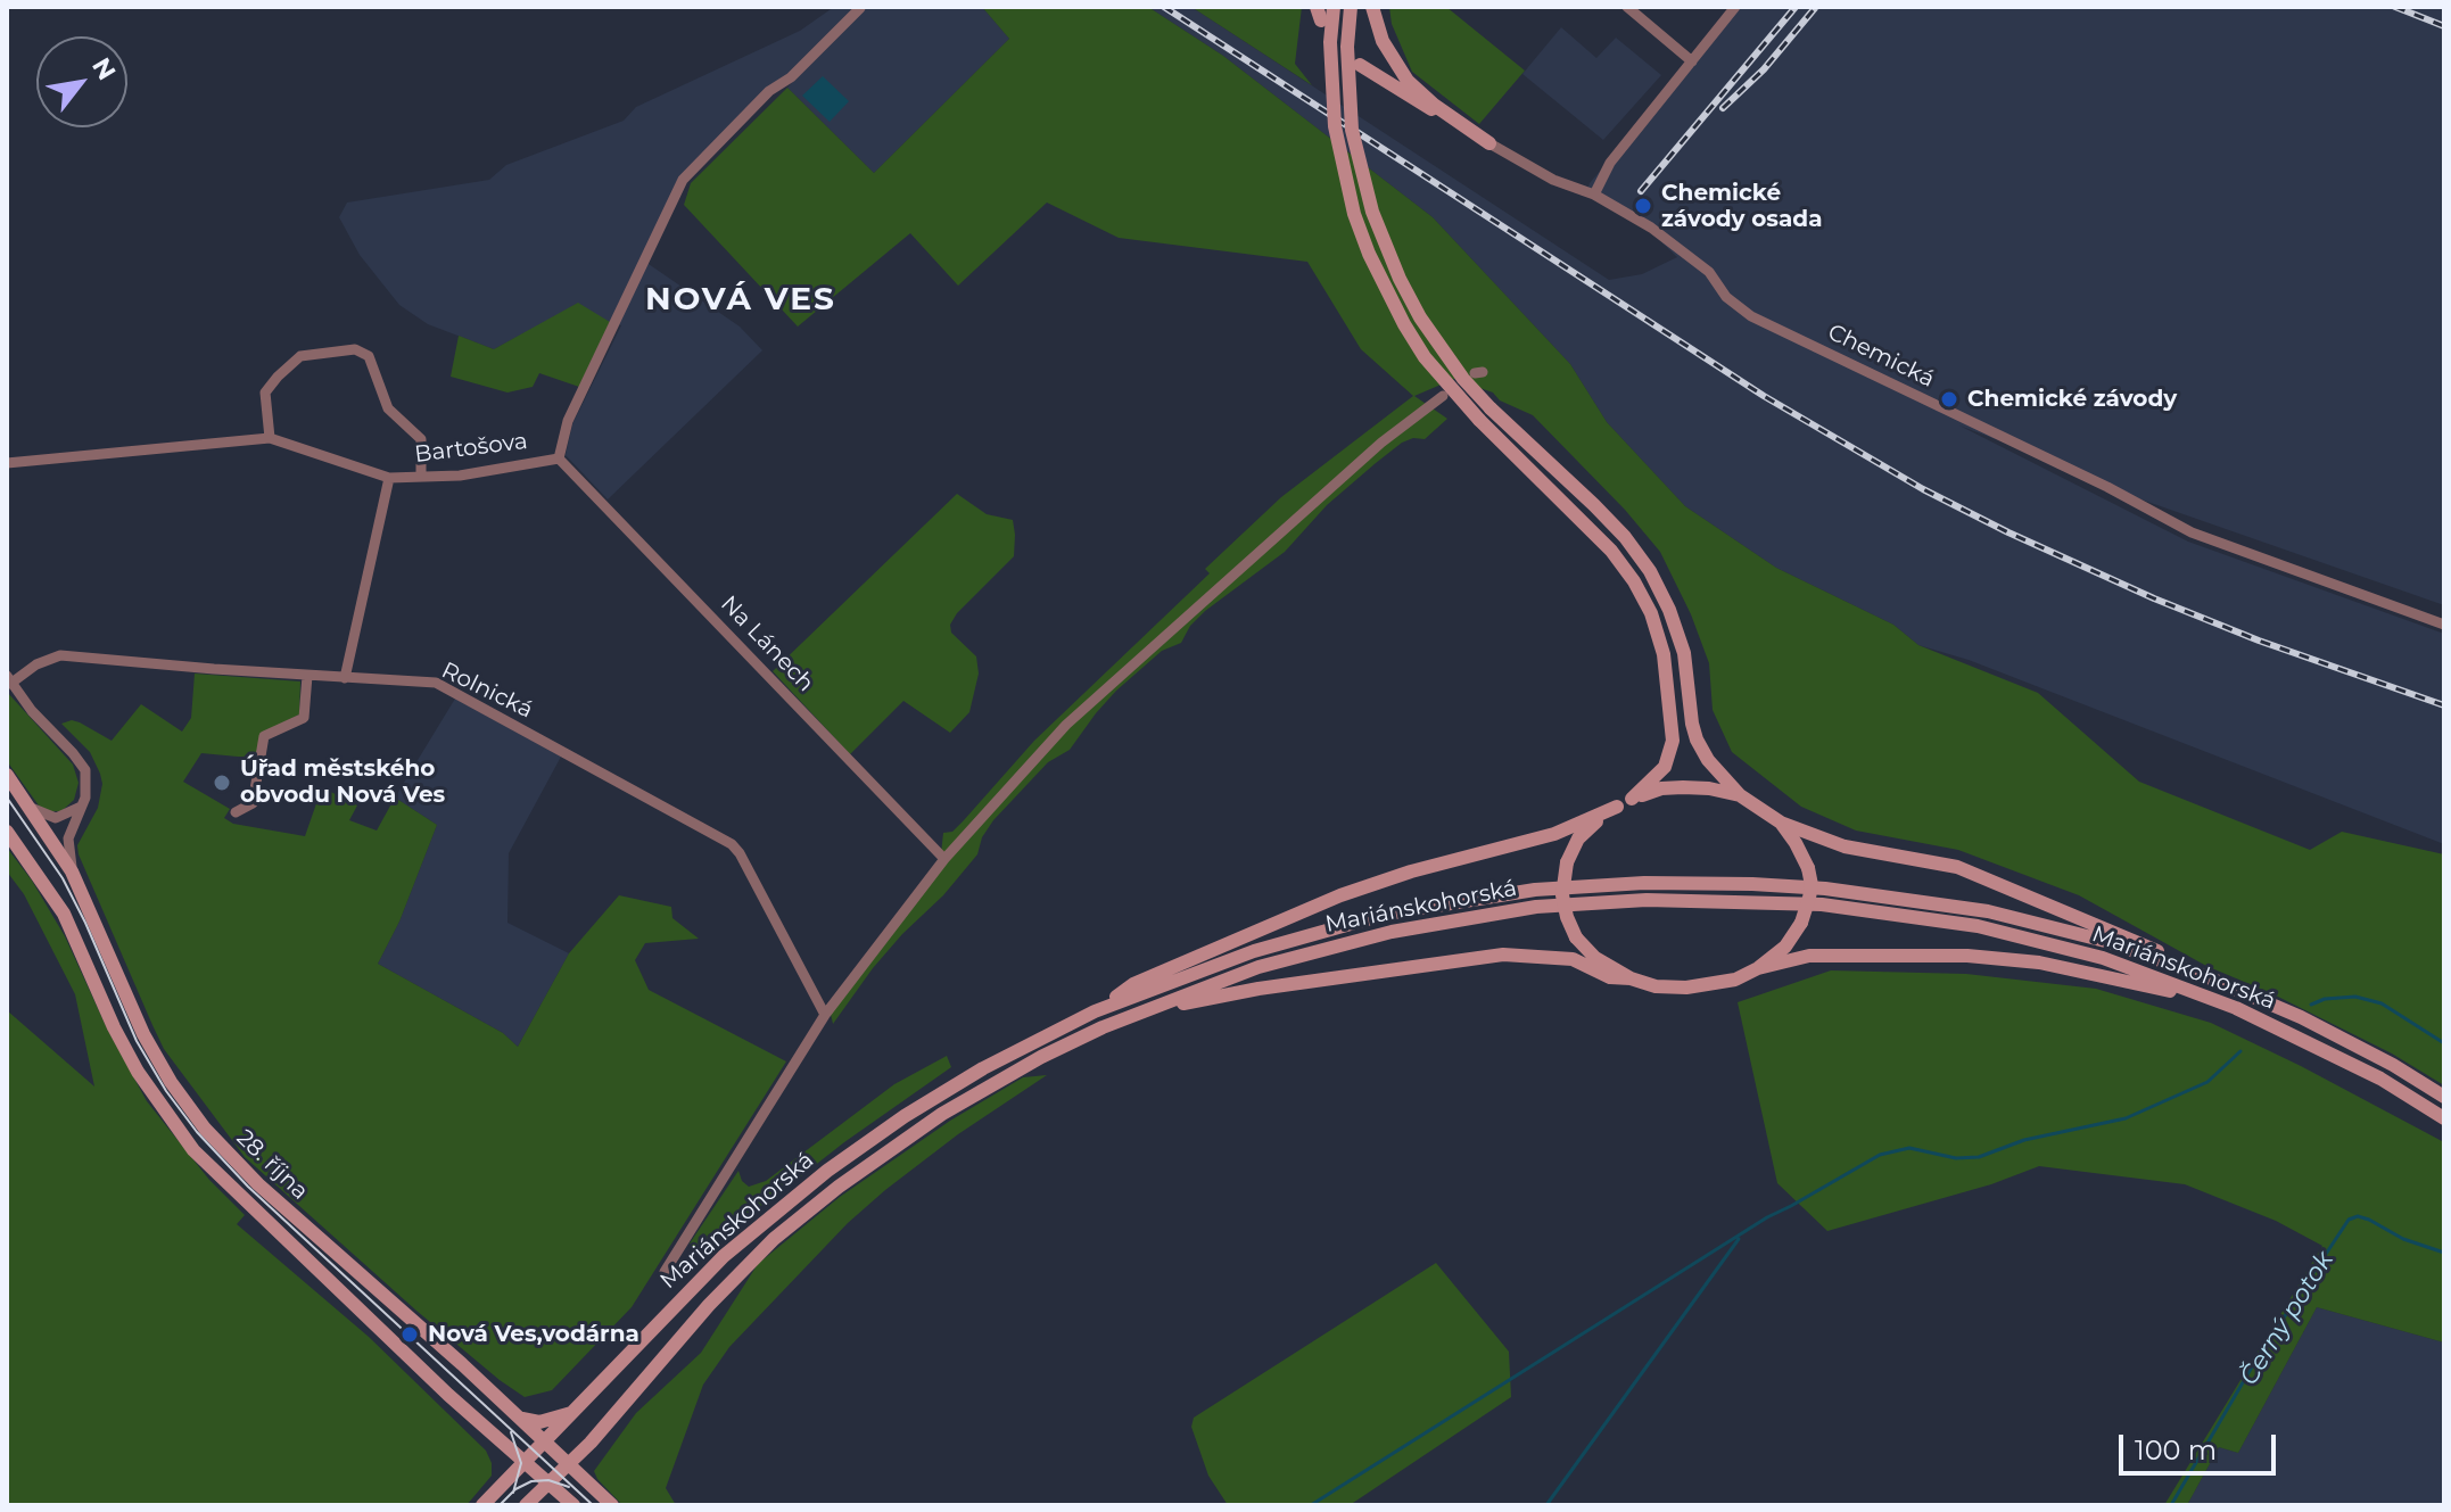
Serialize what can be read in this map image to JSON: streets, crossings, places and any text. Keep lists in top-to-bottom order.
{
  "streets": {
    "main road": ["Mariánskohorská", "28. října"],
    "street": [
      "Chemická",
      "Bartošova",
      "Na Lánech",
      "Rolnická"
    ]
  },
  "crossings": [
    ["Bartošova", "Na Lánech"],
    ["Mariánskohorská", "28. října"]
  ],
  "districts": ["NOVÁ VES"],
  "water": ["Černý potok"],
  "places": [
    "Chemické závody osada",
    "Chemické závody",
    "Úřad městského obvodu Nová Ves",
    "Nová Ves,vodárna"
  ],
  "scale_bar": "100 m",
  "north": "top right"
}
